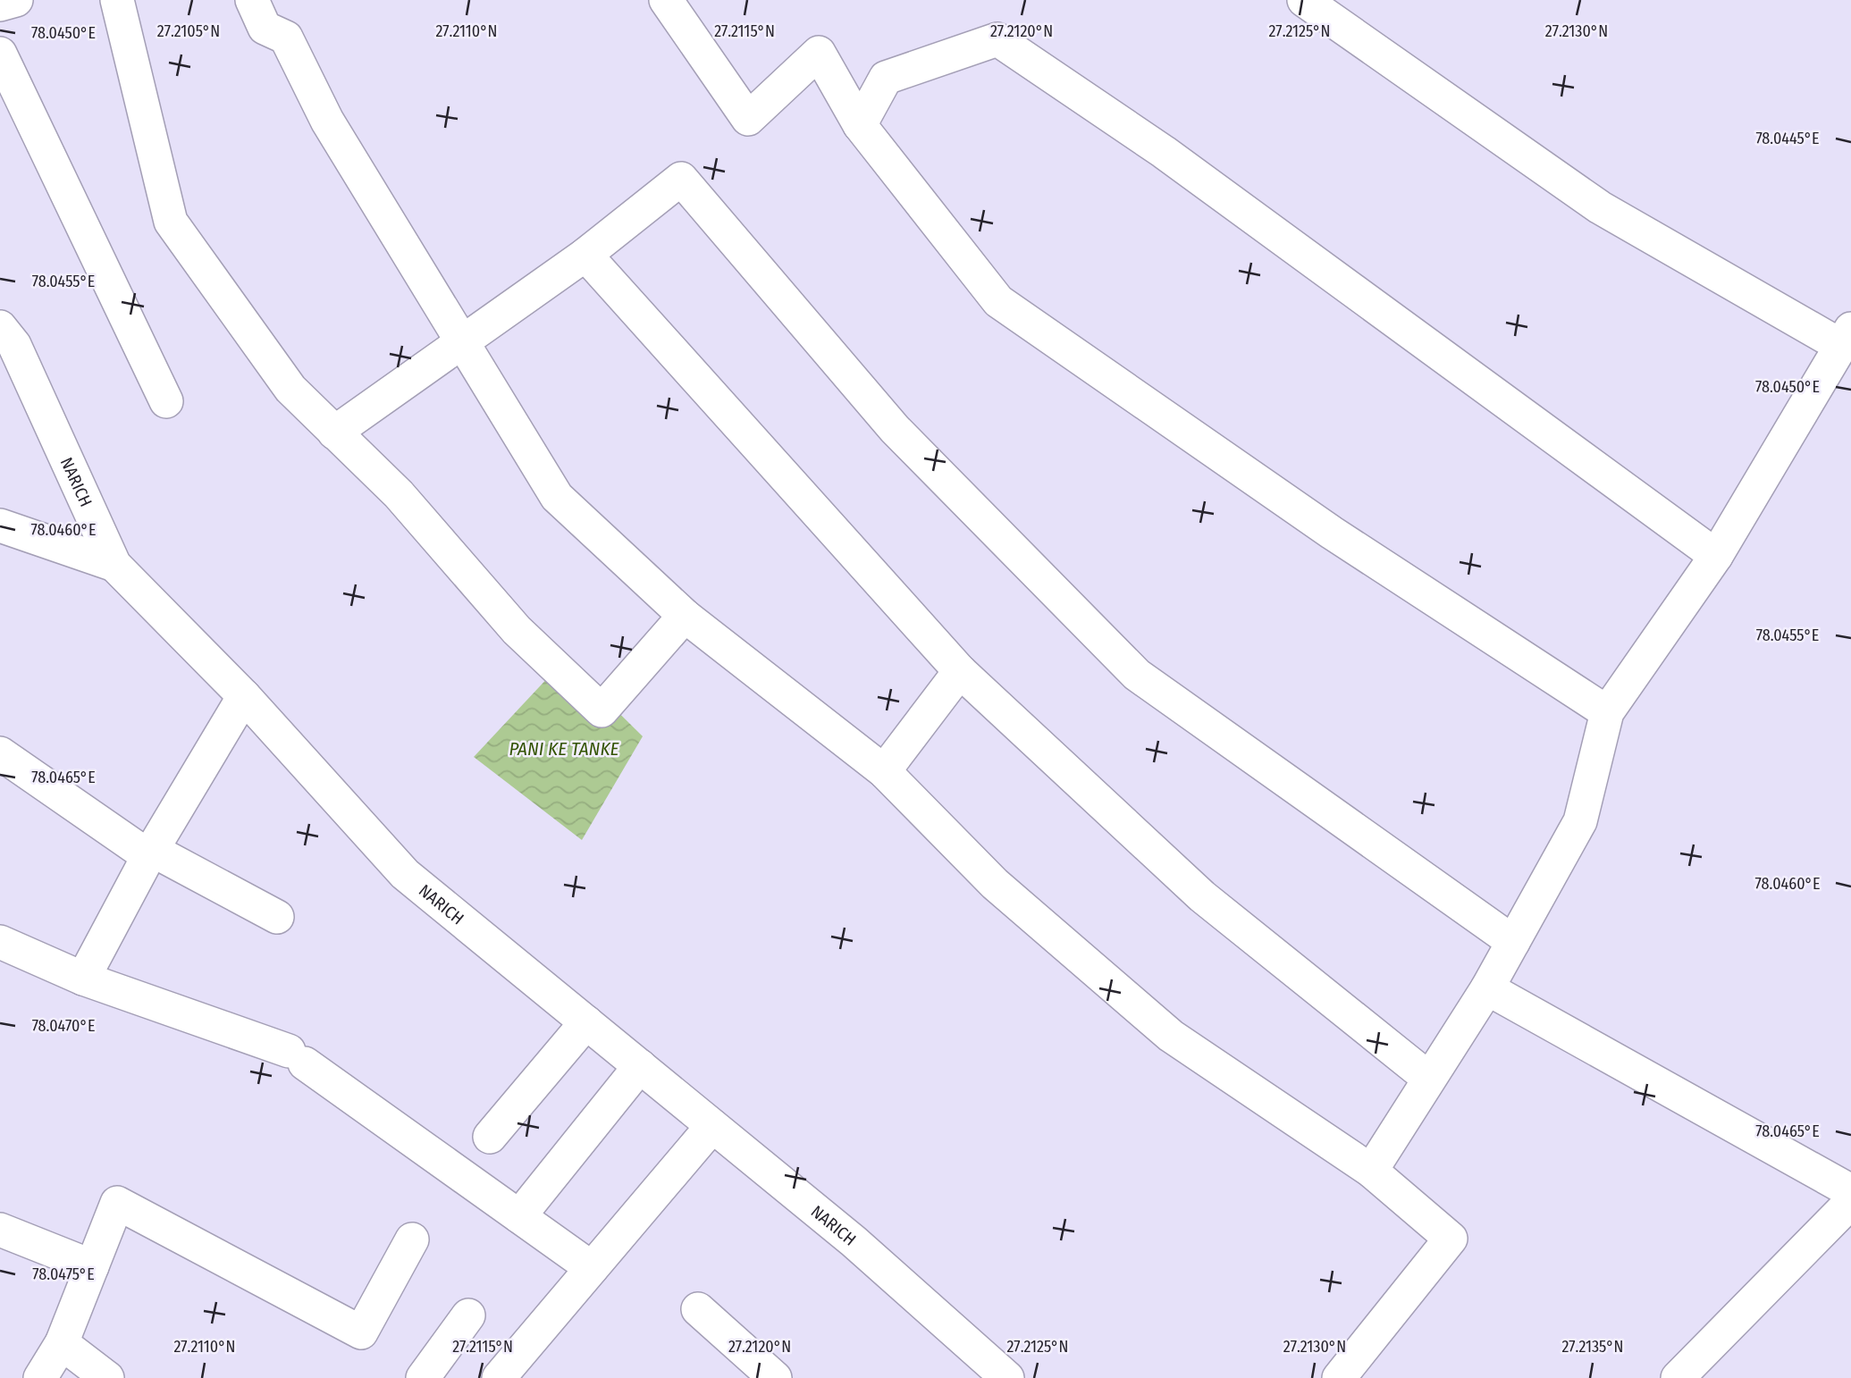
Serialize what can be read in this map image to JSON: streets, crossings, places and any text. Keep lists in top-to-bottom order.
{
  "streets": {
    "street": ["NARICH"]
  },
  "water": ["PANI KE TANKE"],
  "coordinates": [
    "27.2110°N",
    "27.2115°N",
    "27.2120°N",
    "27.2125°N",
    "27.2130°N",
    "27.2105°N",
    "78.0450°E",
    "78.0445°E",
    "78.0455°E",
    "78.0460°E",
    "78.0465°E",
    "78.0470°E",
    "78.0475°E",
    "27.2135°N"
  ]
}
